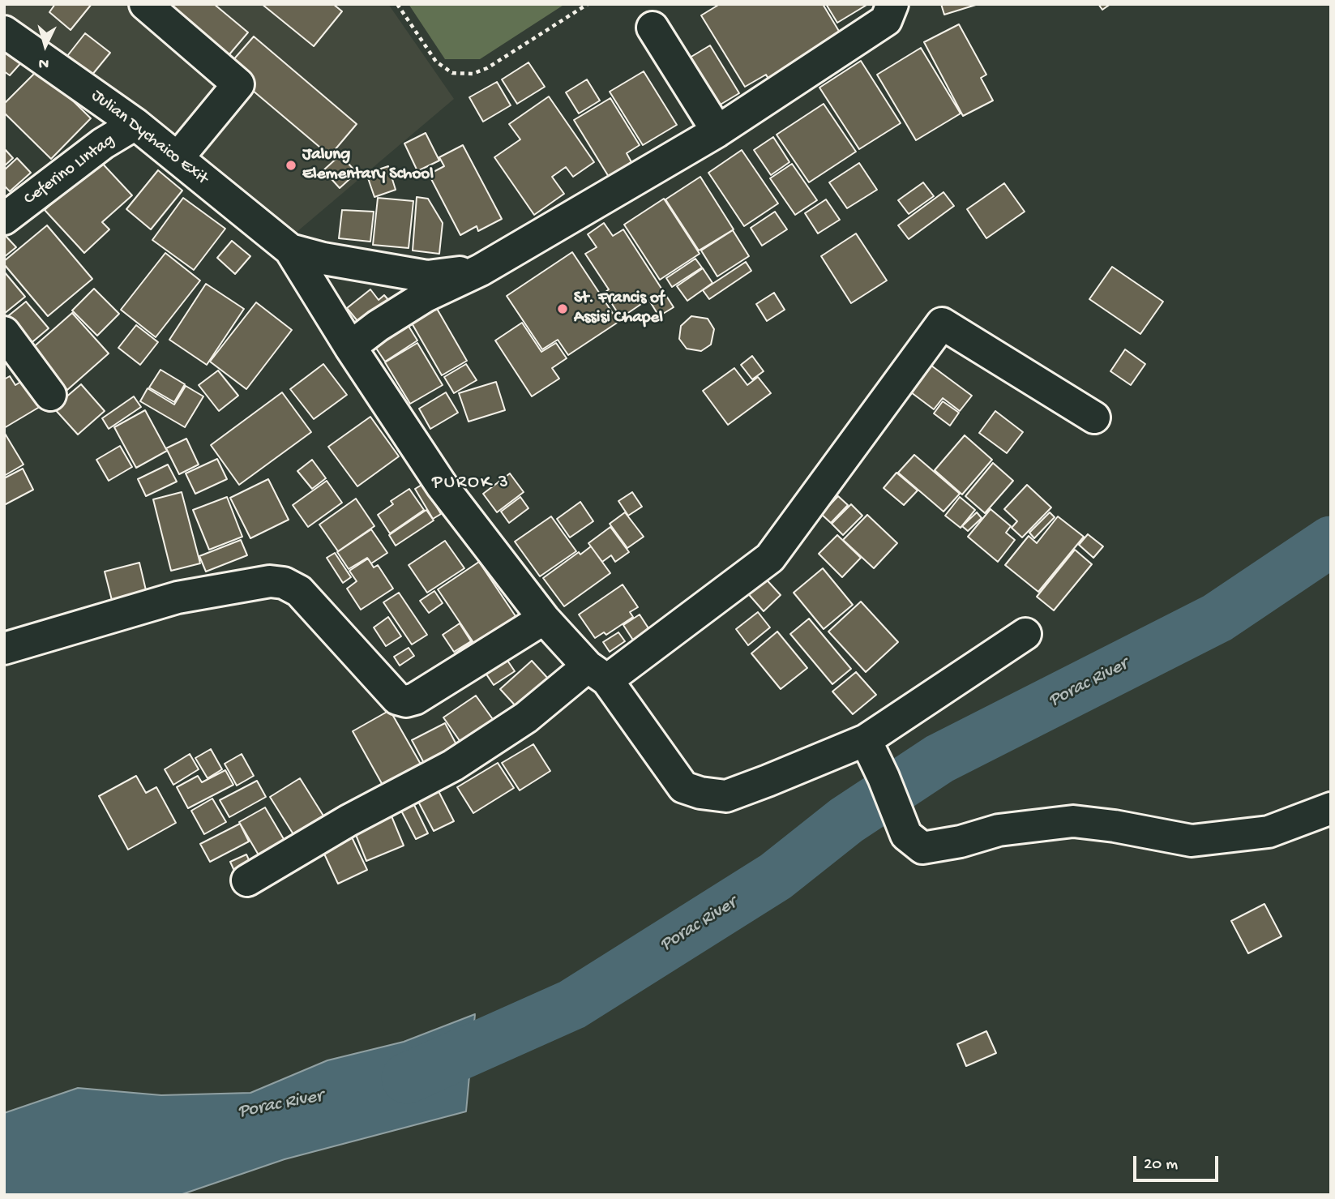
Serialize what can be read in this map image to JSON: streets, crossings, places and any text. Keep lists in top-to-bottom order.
{
  "streets": {
    "street": ["Julian Dychaico Exit", "Ceferino LIntag"]
  },
  "crossings": [
    ["Julian Dychaico Exit", "Ceferino LIntag"]
  ],
  "districts": ["PUROK 3"],
  "water": ["Porac River"],
  "places": ["Jalung Elementary School", "St. Francis of Assisi Chapel"],
  "scale_bar": "20 m",
  "north": "bottom"
}
